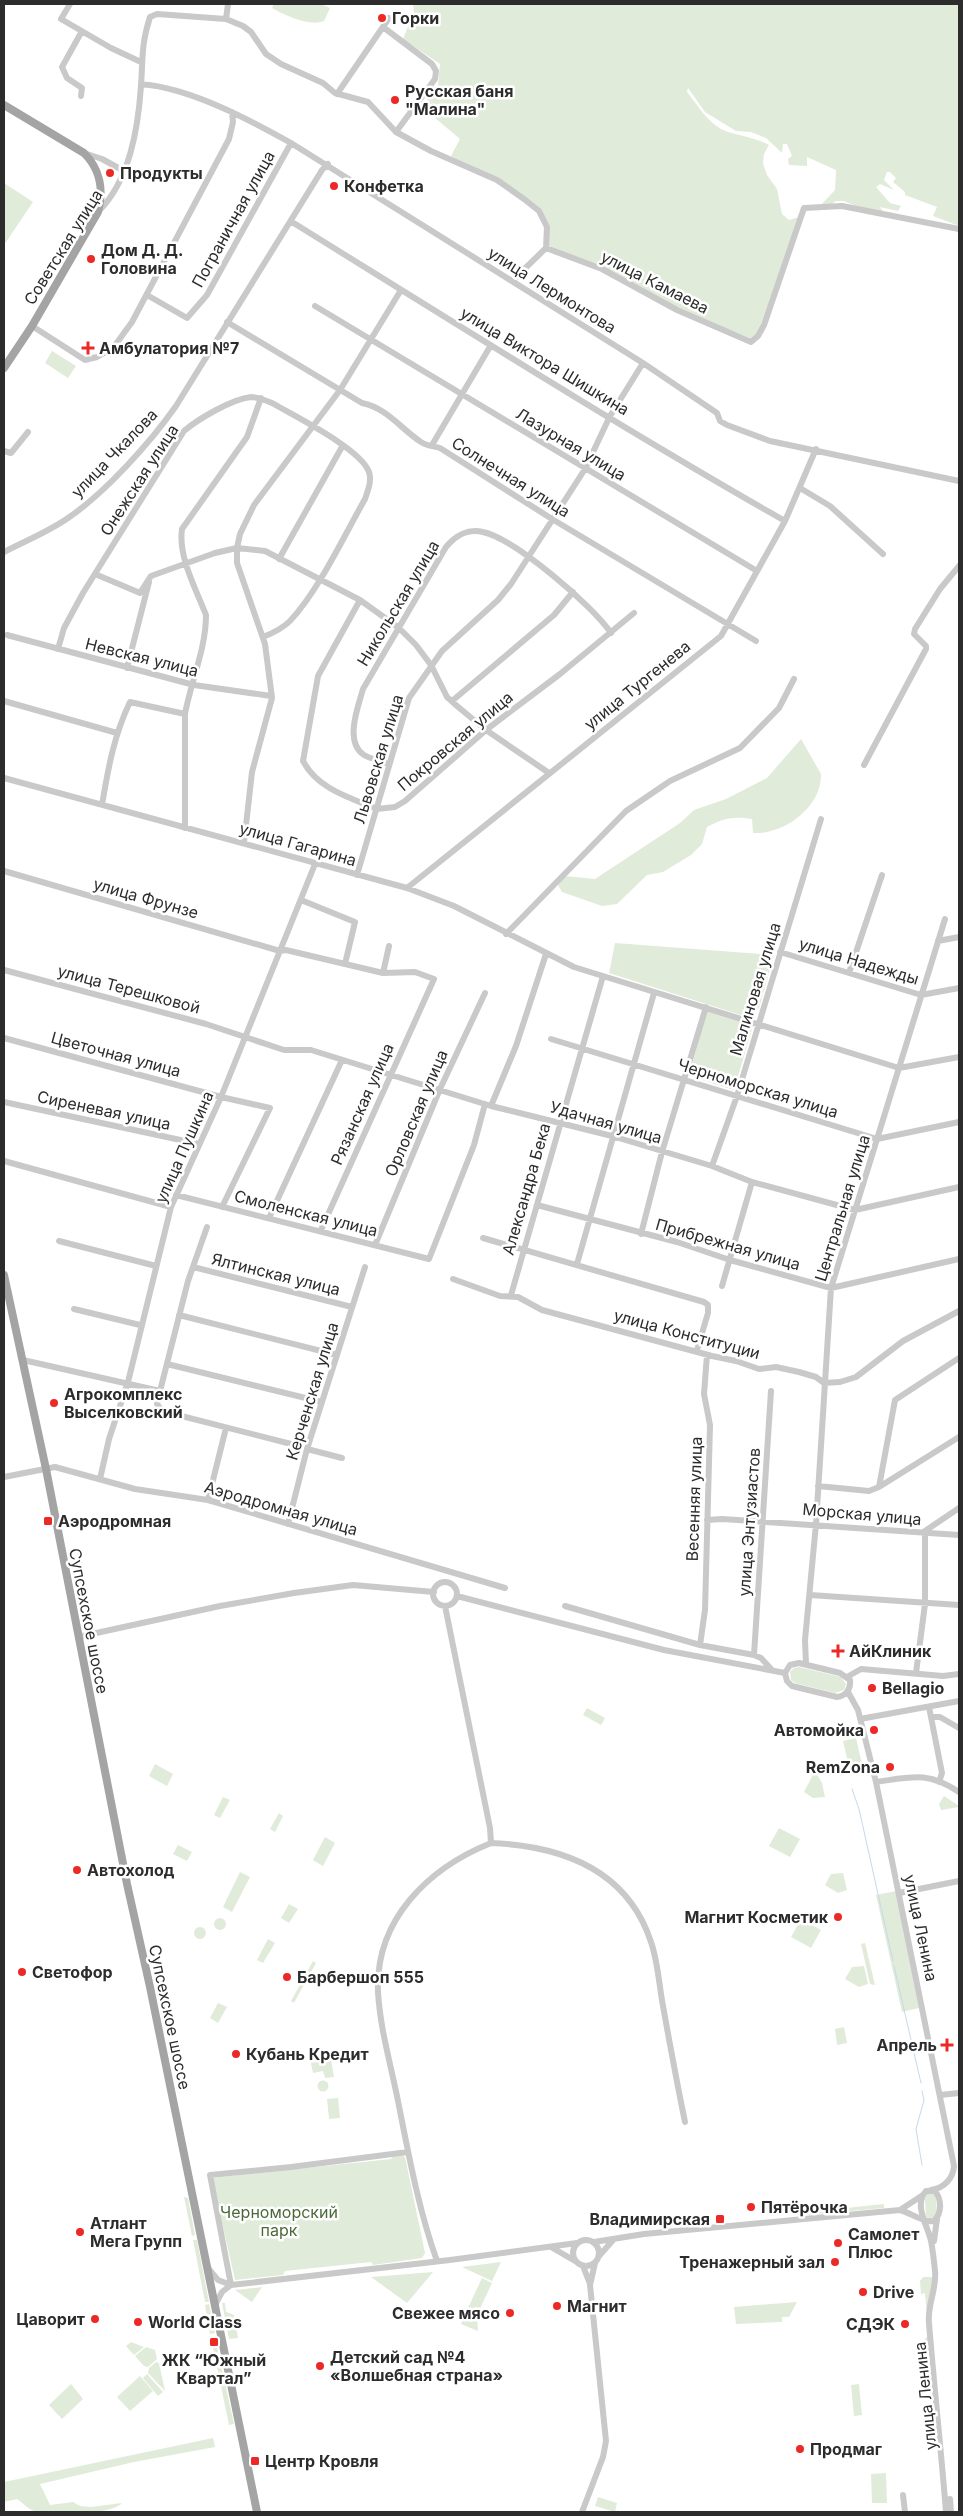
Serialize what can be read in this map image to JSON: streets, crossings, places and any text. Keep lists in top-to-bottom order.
{
  "streets": {
    "main road": ["Советская улица", "Супсехское шоссе"],
    "street": [
      "Пограничная улица",
      "улица Камаева",
      "улица Лермонтова",
      "улица Виктора Шишкина",
      "Лазурная улица",
      "улица Чкалова",
      "Солнечная улица",
      "Онежская улица",
      "Никольская улица",
      "Невская улица",
      "улица Тургенева",
      "Покровская улица",
      "Львовская улица",
      "улица Гагарина",
      "улица Фрунзе",
      "улица Надежды",
      "улица Терешковой",
      "Малиновая улица",
      "Цветочная улица",
      "Черноморская улица",
      "Рязанская улица",
      "Сиреневая улица",
      "Орловская улица",
      "Удачная улица",
      "улица Пушкина",
      "Александра Бека",
      "Центральная улица",
      "Смоленская улица",
      "Прибрежная улица",
      "Ялтинская улица",
      "улица Конституции",
      "Керченская улица",
      "Весенняя улица",
      "Аэродромная улица",
      "Морская улица",
      "улица Энтузиастов",
      "улица Ленина"
    ]
  },
  "crossings": [
    ["Пограничная улица", "улица Лермонтова"],
    ["Советская улица", "улица Лермонтова"],
    ["улица Лермонтова", "улица Чкалова"],
    ["улица Лермонтова", "улица Тургенева"],
    ["улица Лермонтова", "Львовская улица"],
    ["улица Виктора Шишкина", "улица Чкалова"],
    ["улица Виктора Шишкина", "улица Тургенева"],
    ["улица Виктора Шишкина", "Львовская улица"],
    ["Лазурная улица", "улица Тургенева"],
    ["Лазурная улица", "Львовская улица"],
    ["улица Чкалова", "Солнечная улица"],
    ["Солнечная улица", "улица Тургенева"],
    ["Солнечная улица", "Львовская улица"],
    ["Онежская улица", "Невская улица"],
    ["Никольская улица", "Покровская улица"],
    ["Никольская улица", "Львовская улица"],
    ["улица Тургенева", "улица Гагарина"],
    ["Покровская улица", "Львовская улица"],
    ["Львовская улица", "улица Гагарина"],
    ["улица Гагарина", "Малиновая улица"],
    ["улица Гагарина", "улица Пушкина"],
    ["улица Гагарина", "Александра Бека"],
    ["улица Гагарина", "Центральная улица"],
    ["улица Фрунзе", "Рязанская улица"],
    ["улица Фрунзе", "улица Пушкина"],
    ["улица Надежды", "Малиновая улица"],
    ["улица Надежды", "Центральная улица"],
    ["улица Терешковой", "Удачная улица"],
    ["улица Терешковой", "улица Пушкина"],
    ["Малиновая улица", "Черноморская улица"],
    ["Малиновая улица", "Удачная улица"],
    ["Цветочная улица", "улица Пушкина"],
    ["Цветочная улица", "Смоленская улица"],
    ["Черноморская улица", "Александра Бека"],
    ["Черноморская улица", "Центральная улица"],
    ["Рязанская улица", "Удачная улица"],
    ["Рязанская улица", "Смоленская улица"],
    ["Сиреневая улица", "улица Пушкина"],
    ["Орловская улица", "Удачная улица"],
    ["Орловская улица", "Смоленская улица"],
    ["Удачная улица", "улица Пушкина"],
    ["Удачная улица", "Александра Бека"],
    ["Удачная улица", "Центральная улица"],
    ["Удачная улица", "Смоленская улица"],
    ["улица Пушкина", "Смоленская улица"],
    ["улица Пушкина", "Аэродромная улица"],
    ["Александра Бека", "Прибрежная улица"],
    ["Александра Бека", "улица Конституции"],
    ["Центральная улица", "Прибрежная улица"],
    ["Центральная улица", "улица Конституции"],
    ["Центральная улица", "Морская улица"],
    ["Ялтинская улица", "Керченская улица"],
    ["улица Конституции", "Весенняя улица"],
    ["Керченская улица", "Аэродромная улица"],
    ["Весенняя улица", "Морская улица"],
    ["Аэродромная улица", "Супсехское шоссе"],
    ["Морская улица", "улица Энтузиастов"]
  ],
  "parks": ["Черноморский парк"],
  "places": {
    "other": [
      "Горки",
      "Русская баня \"Малина\"",
      "Продукты",
      "Конфетка",
      "Дом Д. Д. Головина",
      "Агрокомплекс Выселковский",
      "Bellagio",
      "Автомойка",
      "RemZona",
      "Автохолод",
      "Магнит Косметик",
      "Светофор",
      "Барбершоп 555",
      "Кубань Кредит",
      "Пятёрочка",
      "Атлант Мега Групп",
      "Самолет Плюс",
      "Тренажерный зал",
      "Drive",
      "Магнит",
      "Свежее мясо",
      "Цаворит",
      "World Class",
      "СДЭК",
      "Детский сад №4 «Волшебная страна»",
      "Продмаг"
    ],
    "health": ["Амбулатория №7", "АйКлиник", "Апрель"],
    "transit": [
      "Аэродромная",
      "Владимирская",
      "ЖК “Южный Квартал”",
      "Центр Кровля"
    ]
  }
}
